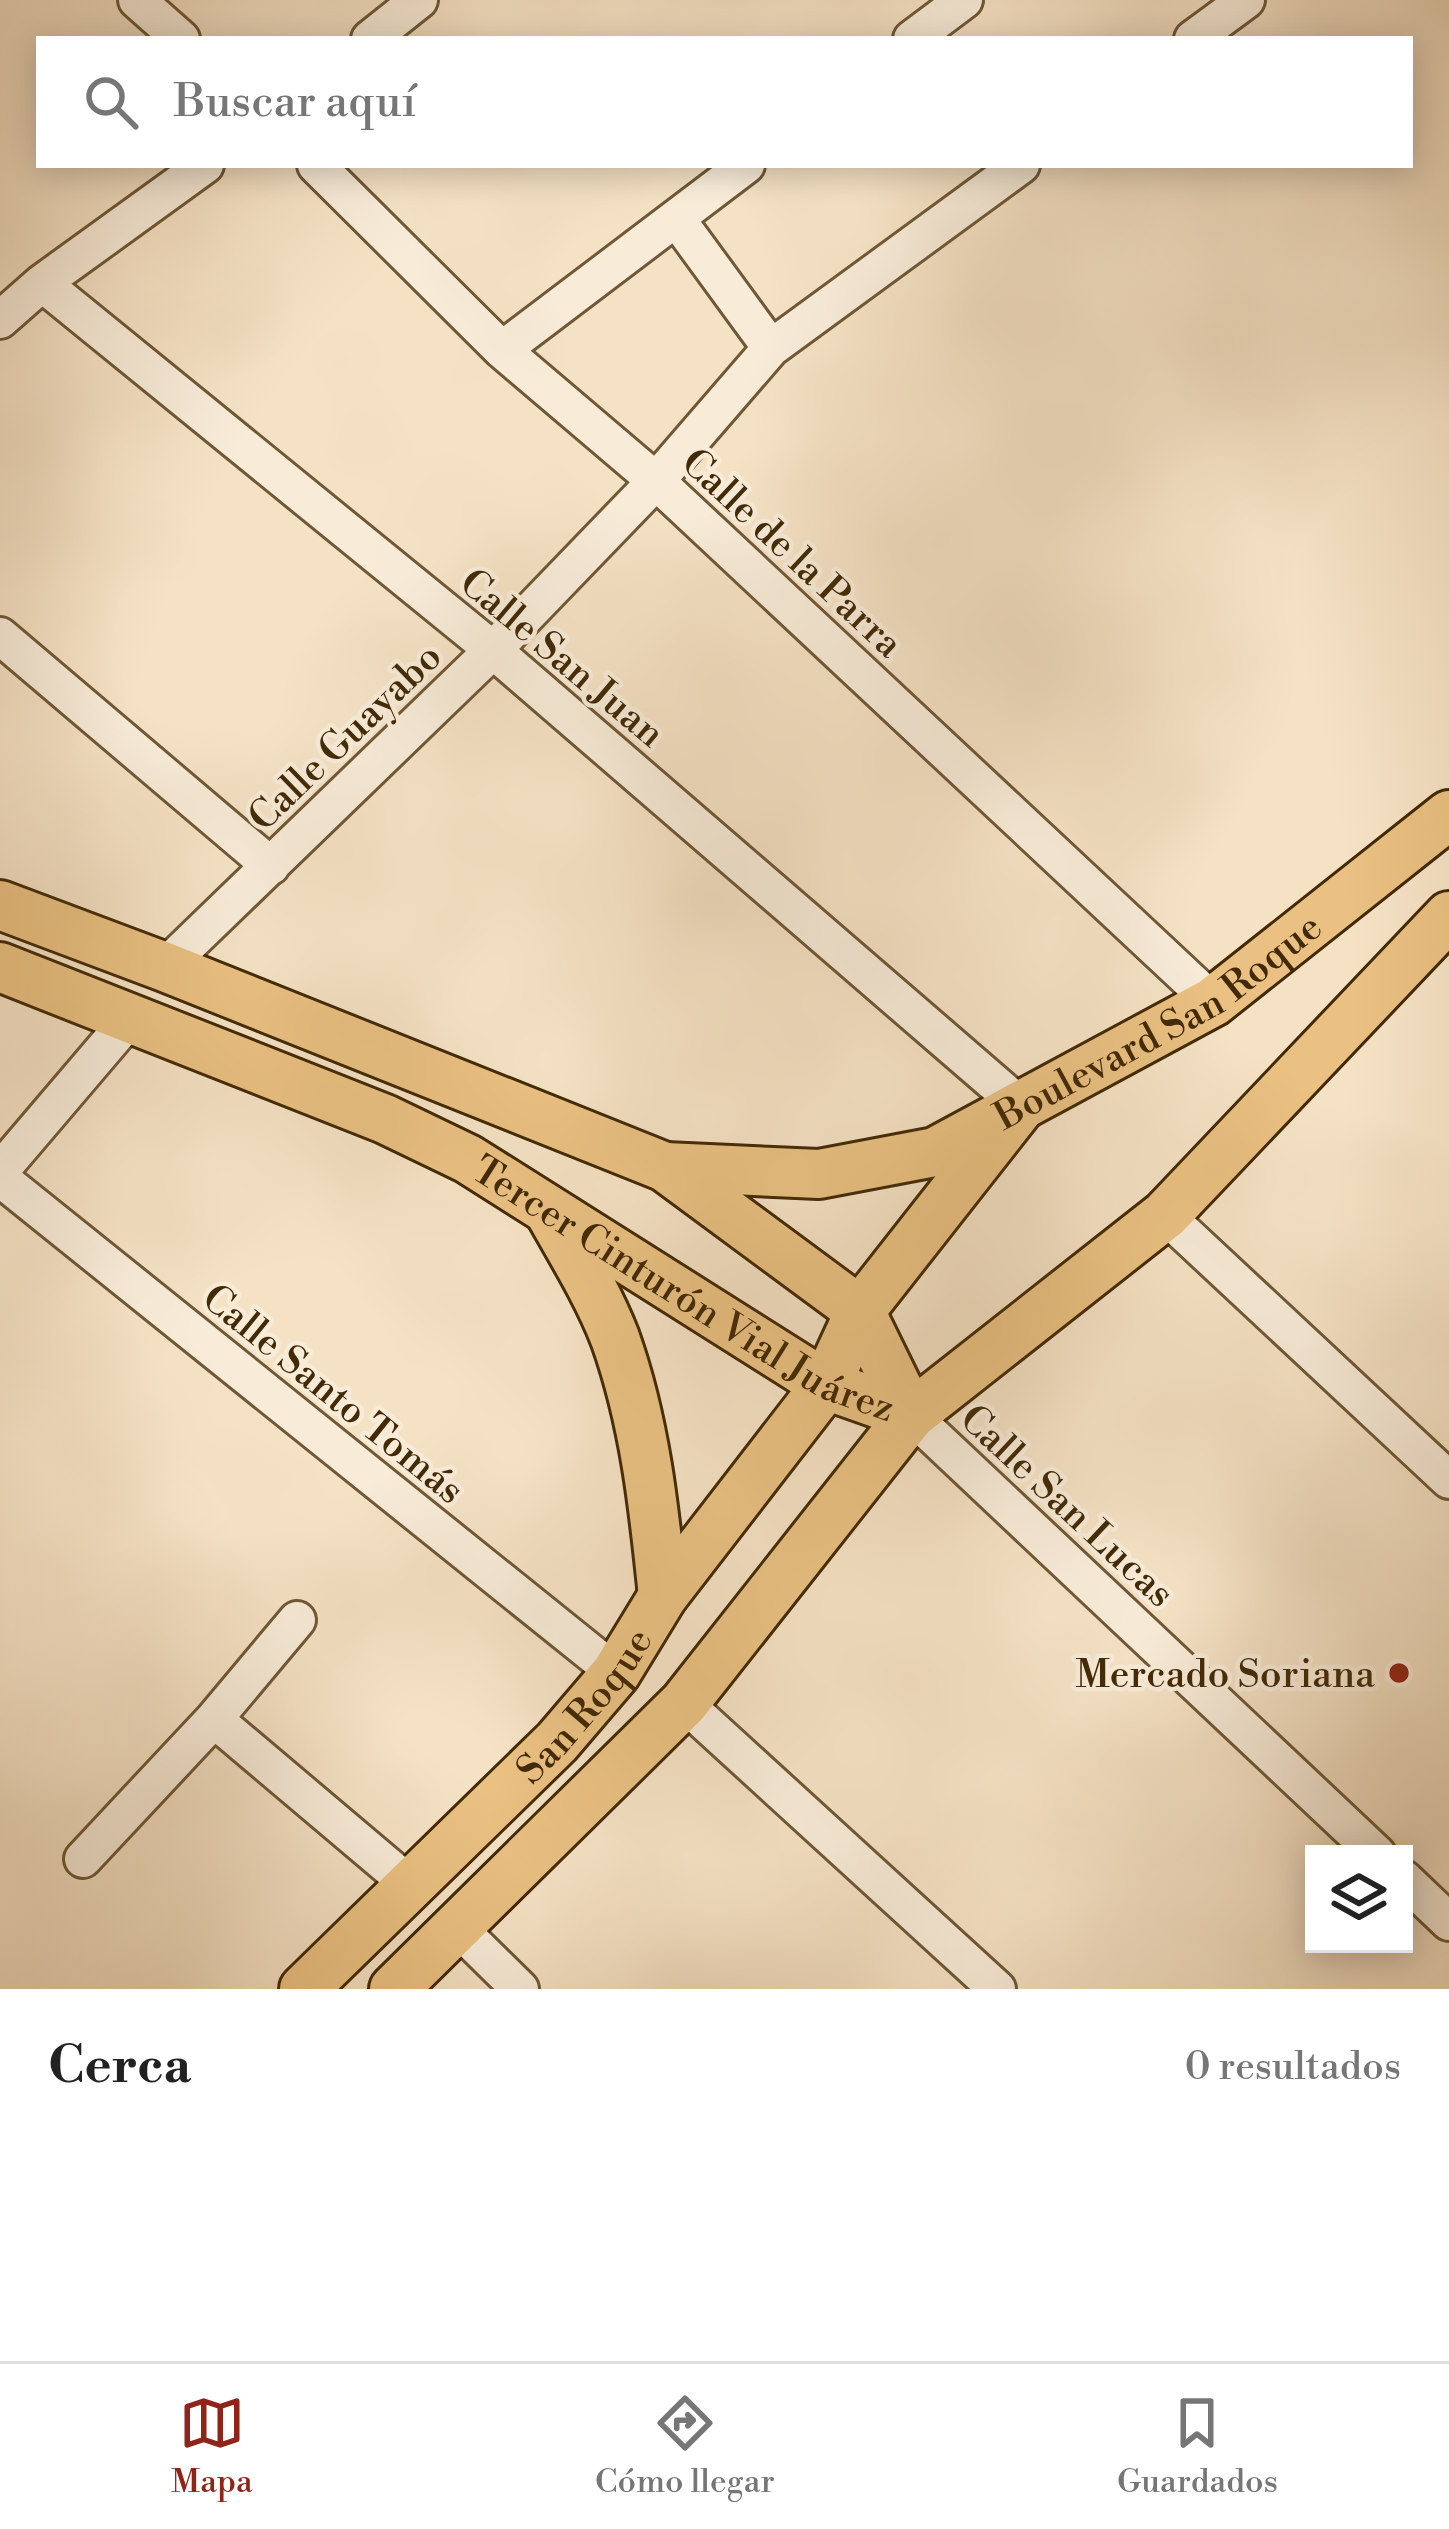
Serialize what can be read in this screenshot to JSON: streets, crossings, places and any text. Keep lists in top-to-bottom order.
{
  "streets": {
    "main road": ["Boulevard San Roque", "Tercer Cinturón Vial Juárez", "San Roque"],
    "street": [
      "Calle de la Parra",
      "Calle San Juan",
      "Calle Guayabo",
      "Calle Santo Tomás",
      "Calle San Lucas"
    ]
  },
  "crossings": [
    ["Calle de la Parra", "Calle Guayabo"],
    ["Calle de la Parra", "Boulevard San Roque"],
    ["Calle San Juan", "Calle Guayabo"],
    ["Calle San Juan", "Boulevard San Roque"],
    ["Calle Guayabo", "Tercer Cinturón Vial Juárez"],
    ["Boulevard San Roque", "Tercer Cinturón Vial Juárez"],
    ["Boulevard San Roque", "San Roque"],
    ["Tercer Cinturón Vial Juárez", "Calle San Lucas"],
    ["Tercer Cinturón Vial Juárez", "San Roque"],
    ["Calle Santo Tomás", "San Roque"],
    ["Calle San Lucas", "San Roque"]
  ],
  "places": ["Mercado Soriana"],
  "page": {
    "search": "Buscar aquí",
    "heading": ["Cerca", "0 resultados"],
    "nav": ["Mapa", "Cómo llegar", "Guardados"]
  }
}
